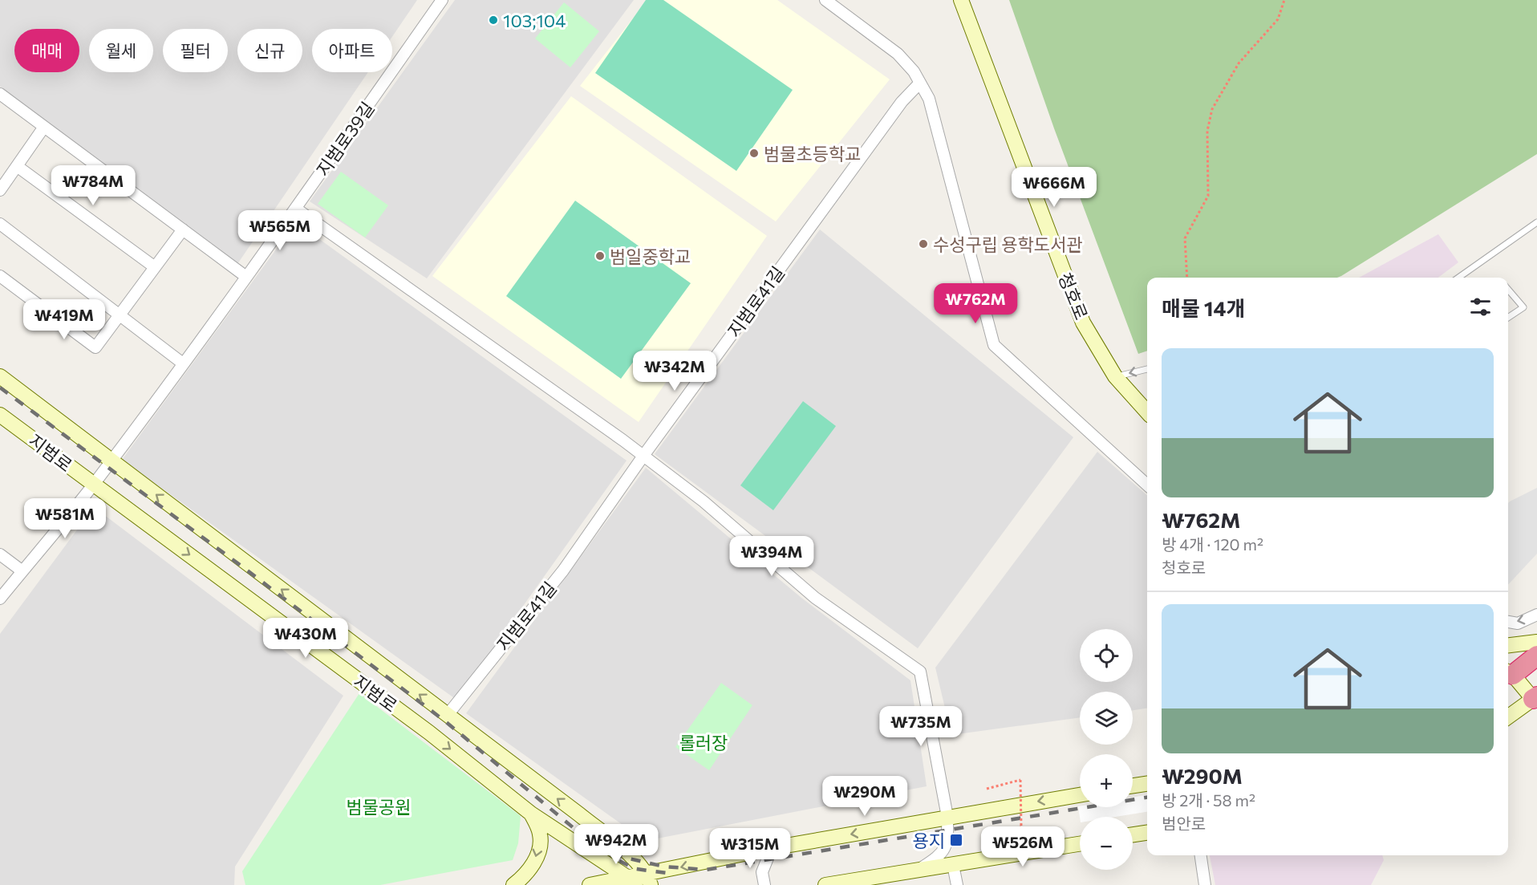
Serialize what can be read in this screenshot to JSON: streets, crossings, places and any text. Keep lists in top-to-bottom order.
{
  "streets": {
    "main road": ["청호로", "지범로"],
    "street": ["지범로39길", "지범로41길"]
  },
  "crossings": [
    ["지범로39길", "지범로"]
  ],
  "parks": ["롤러장", "범물공원"],
  "places": {
    "other": [
      "103;104",
      "범물초등학교",
      "수성구립 용학도서관",
      "범일중학교"
    ],
    "transit": ["용지"]
  },
  "page": {
    "chip": [
      "매매",
      "월세",
      "필터",
      "신규",
      "아파트"
    ],
    "price": [
      "₩784M",
      "₩666M",
      "₩565M",
      "₩762M",
      "₩419M",
      "₩342M",
      "₩581M",
      "₩394M",
      "₩430M",
      "₩735M",
      "₩290M",
      "₩942M",
      "₩526M",
      "₩315M"
    ],
    "heading": "매물 14개",
    "list": [
      {
        "name": "₩762M",
        "note": "방 4개 · 120 m² · 청호로"
      },
      {
        "name": "₩290M",
        "note": "방 2개 · 58 m² · 범안로"
      }
    ],
    "map_buttons": ["+", "−"]
  }
}
